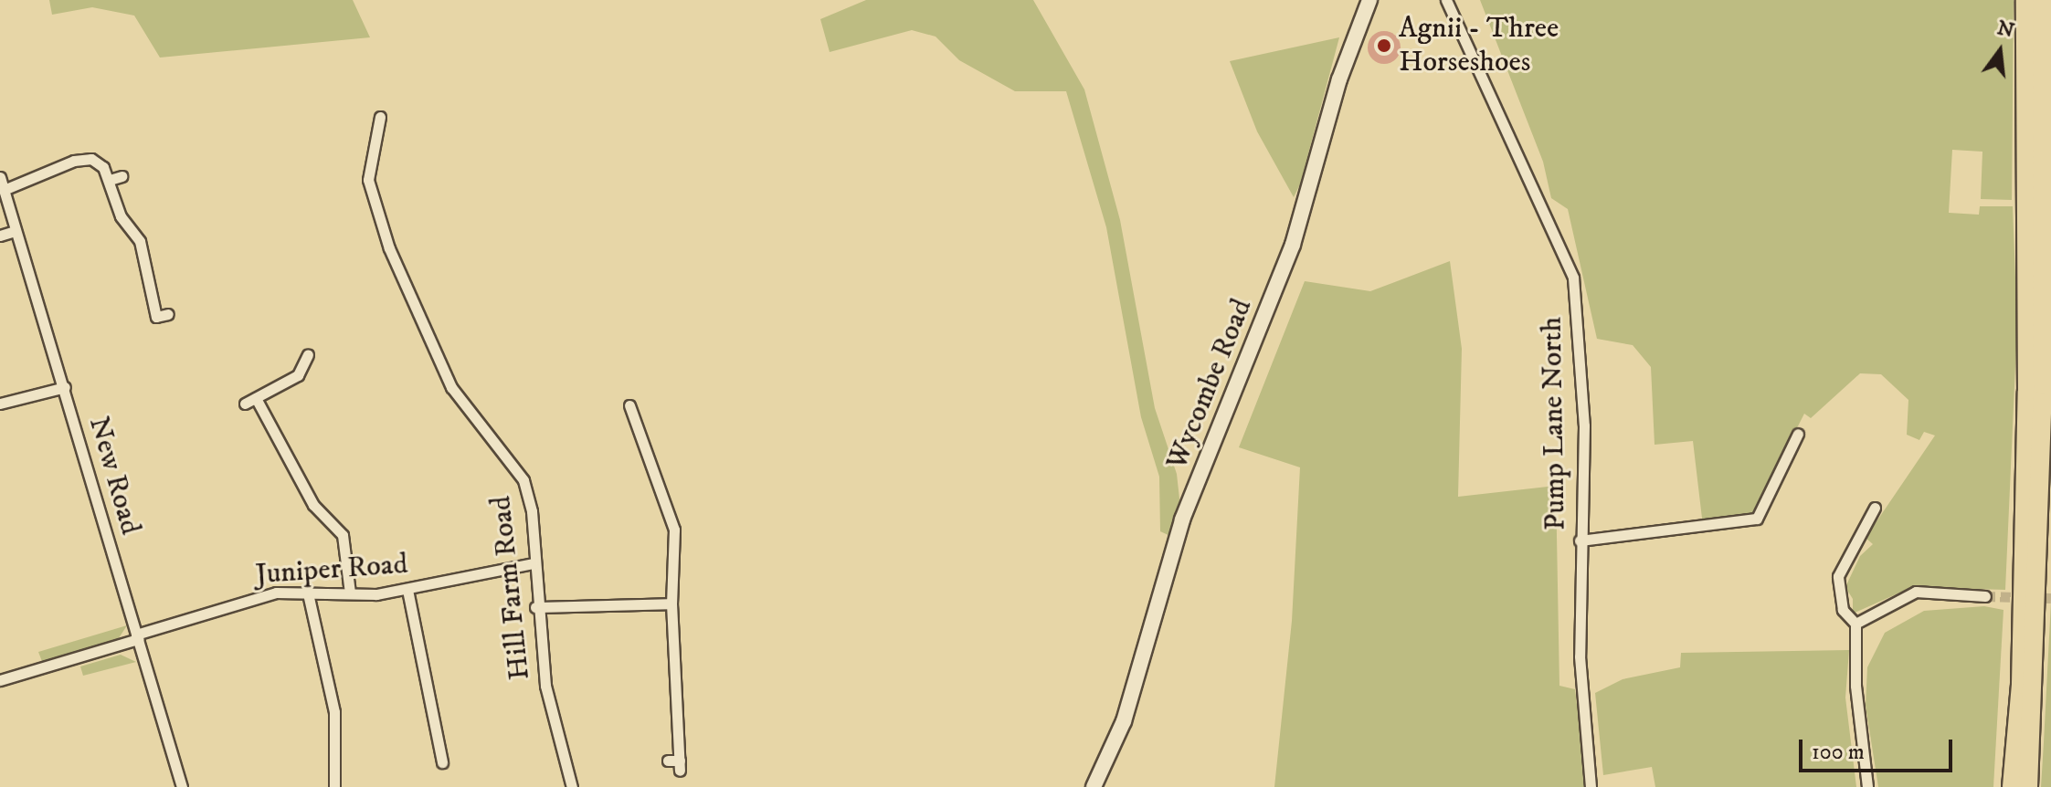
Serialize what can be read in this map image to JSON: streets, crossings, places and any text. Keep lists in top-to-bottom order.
{
  "streets": {
    "street": [
      "Wycombe Road",
      "Pump Lane North",
      "New Road",
      "Juniper Road",
      "Hill Farm Road"
    ]
  },
  "crossings": [
    ["New Road", "Juniper Road"],
    ["Juniper Road", "Hill Farm Road"]
  ],
  "places": ["Agnii - Three Horseshoes"],
  "scale_bar": "100 m",
  "north": "top"
}
